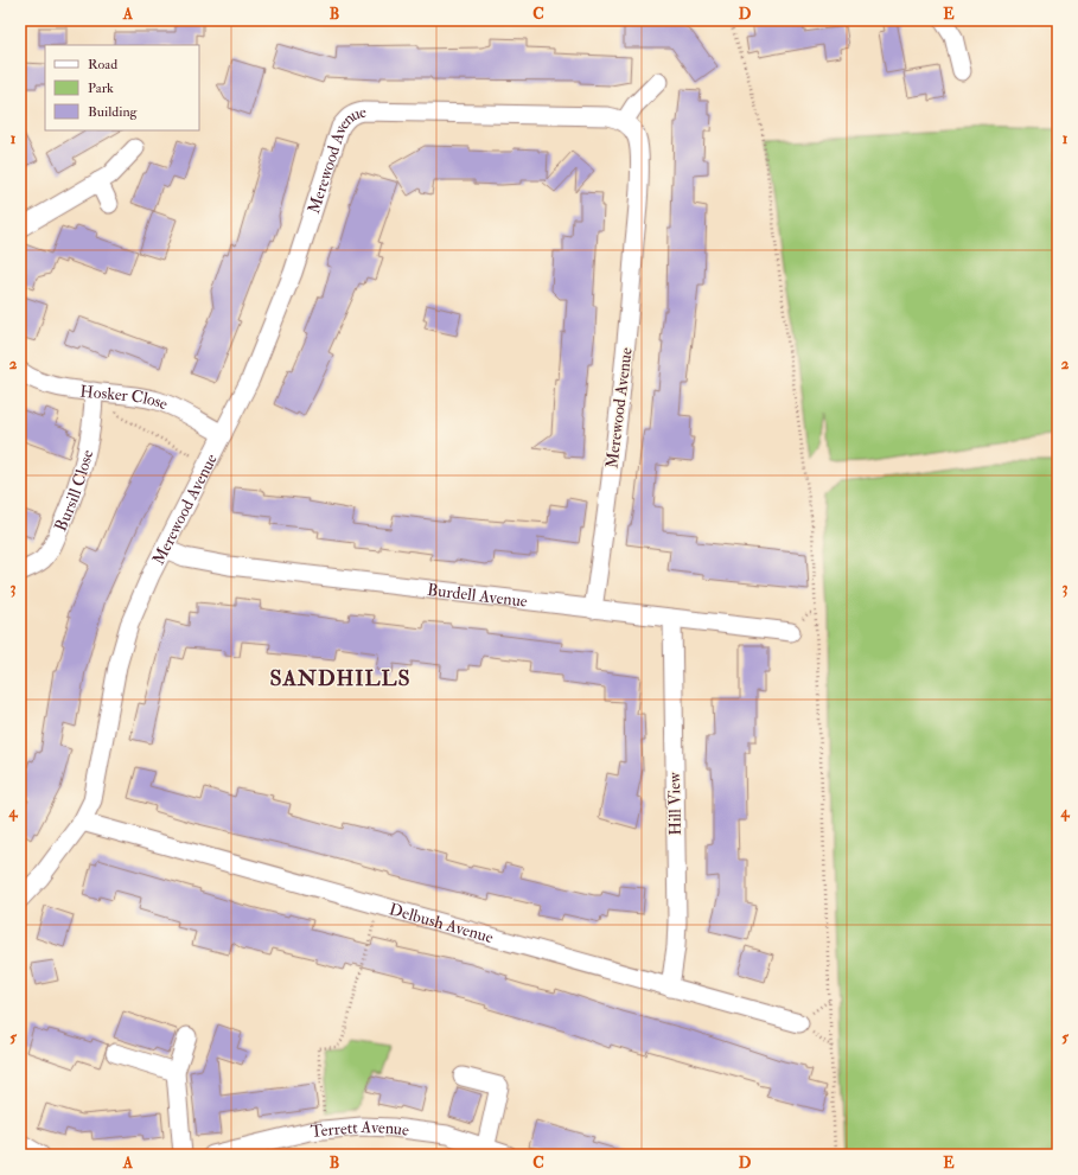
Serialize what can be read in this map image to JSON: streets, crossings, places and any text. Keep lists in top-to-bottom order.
{
  "streets": {
    "street": [
      "Merewood Avenue",
      "Hosker Close",
      "Bursill Close",
      "Burdell Avenue",
      "Hill View",
      "Delbush Avenue",
      "Terrett Avenue"
    ]
  },
  "crossings": [
    ["Merewood Avenue", "Hosker Close"],
    ["Merewood Avenue", "Burdell Avenue"],
    ["Merewood Avenue", "Delbush Avenue"],
    ["Hosker Close", "Bursill Close"],
    ["Burdell Avenue", "Hill View"],
    ["Hill View", "Delbush Avenue"]
  ],
  "districts": ["SANDHILLS"],
  "legend": ["Road", "Park", "Building"],
  "grid": {
    "columns": [
      "A",
      "B",
      "C",
      "D",
      "E"
    ],
    "rows": [
      "1",
      "2",
      "3",
      "4",
      "5"
    ]
  }
}
